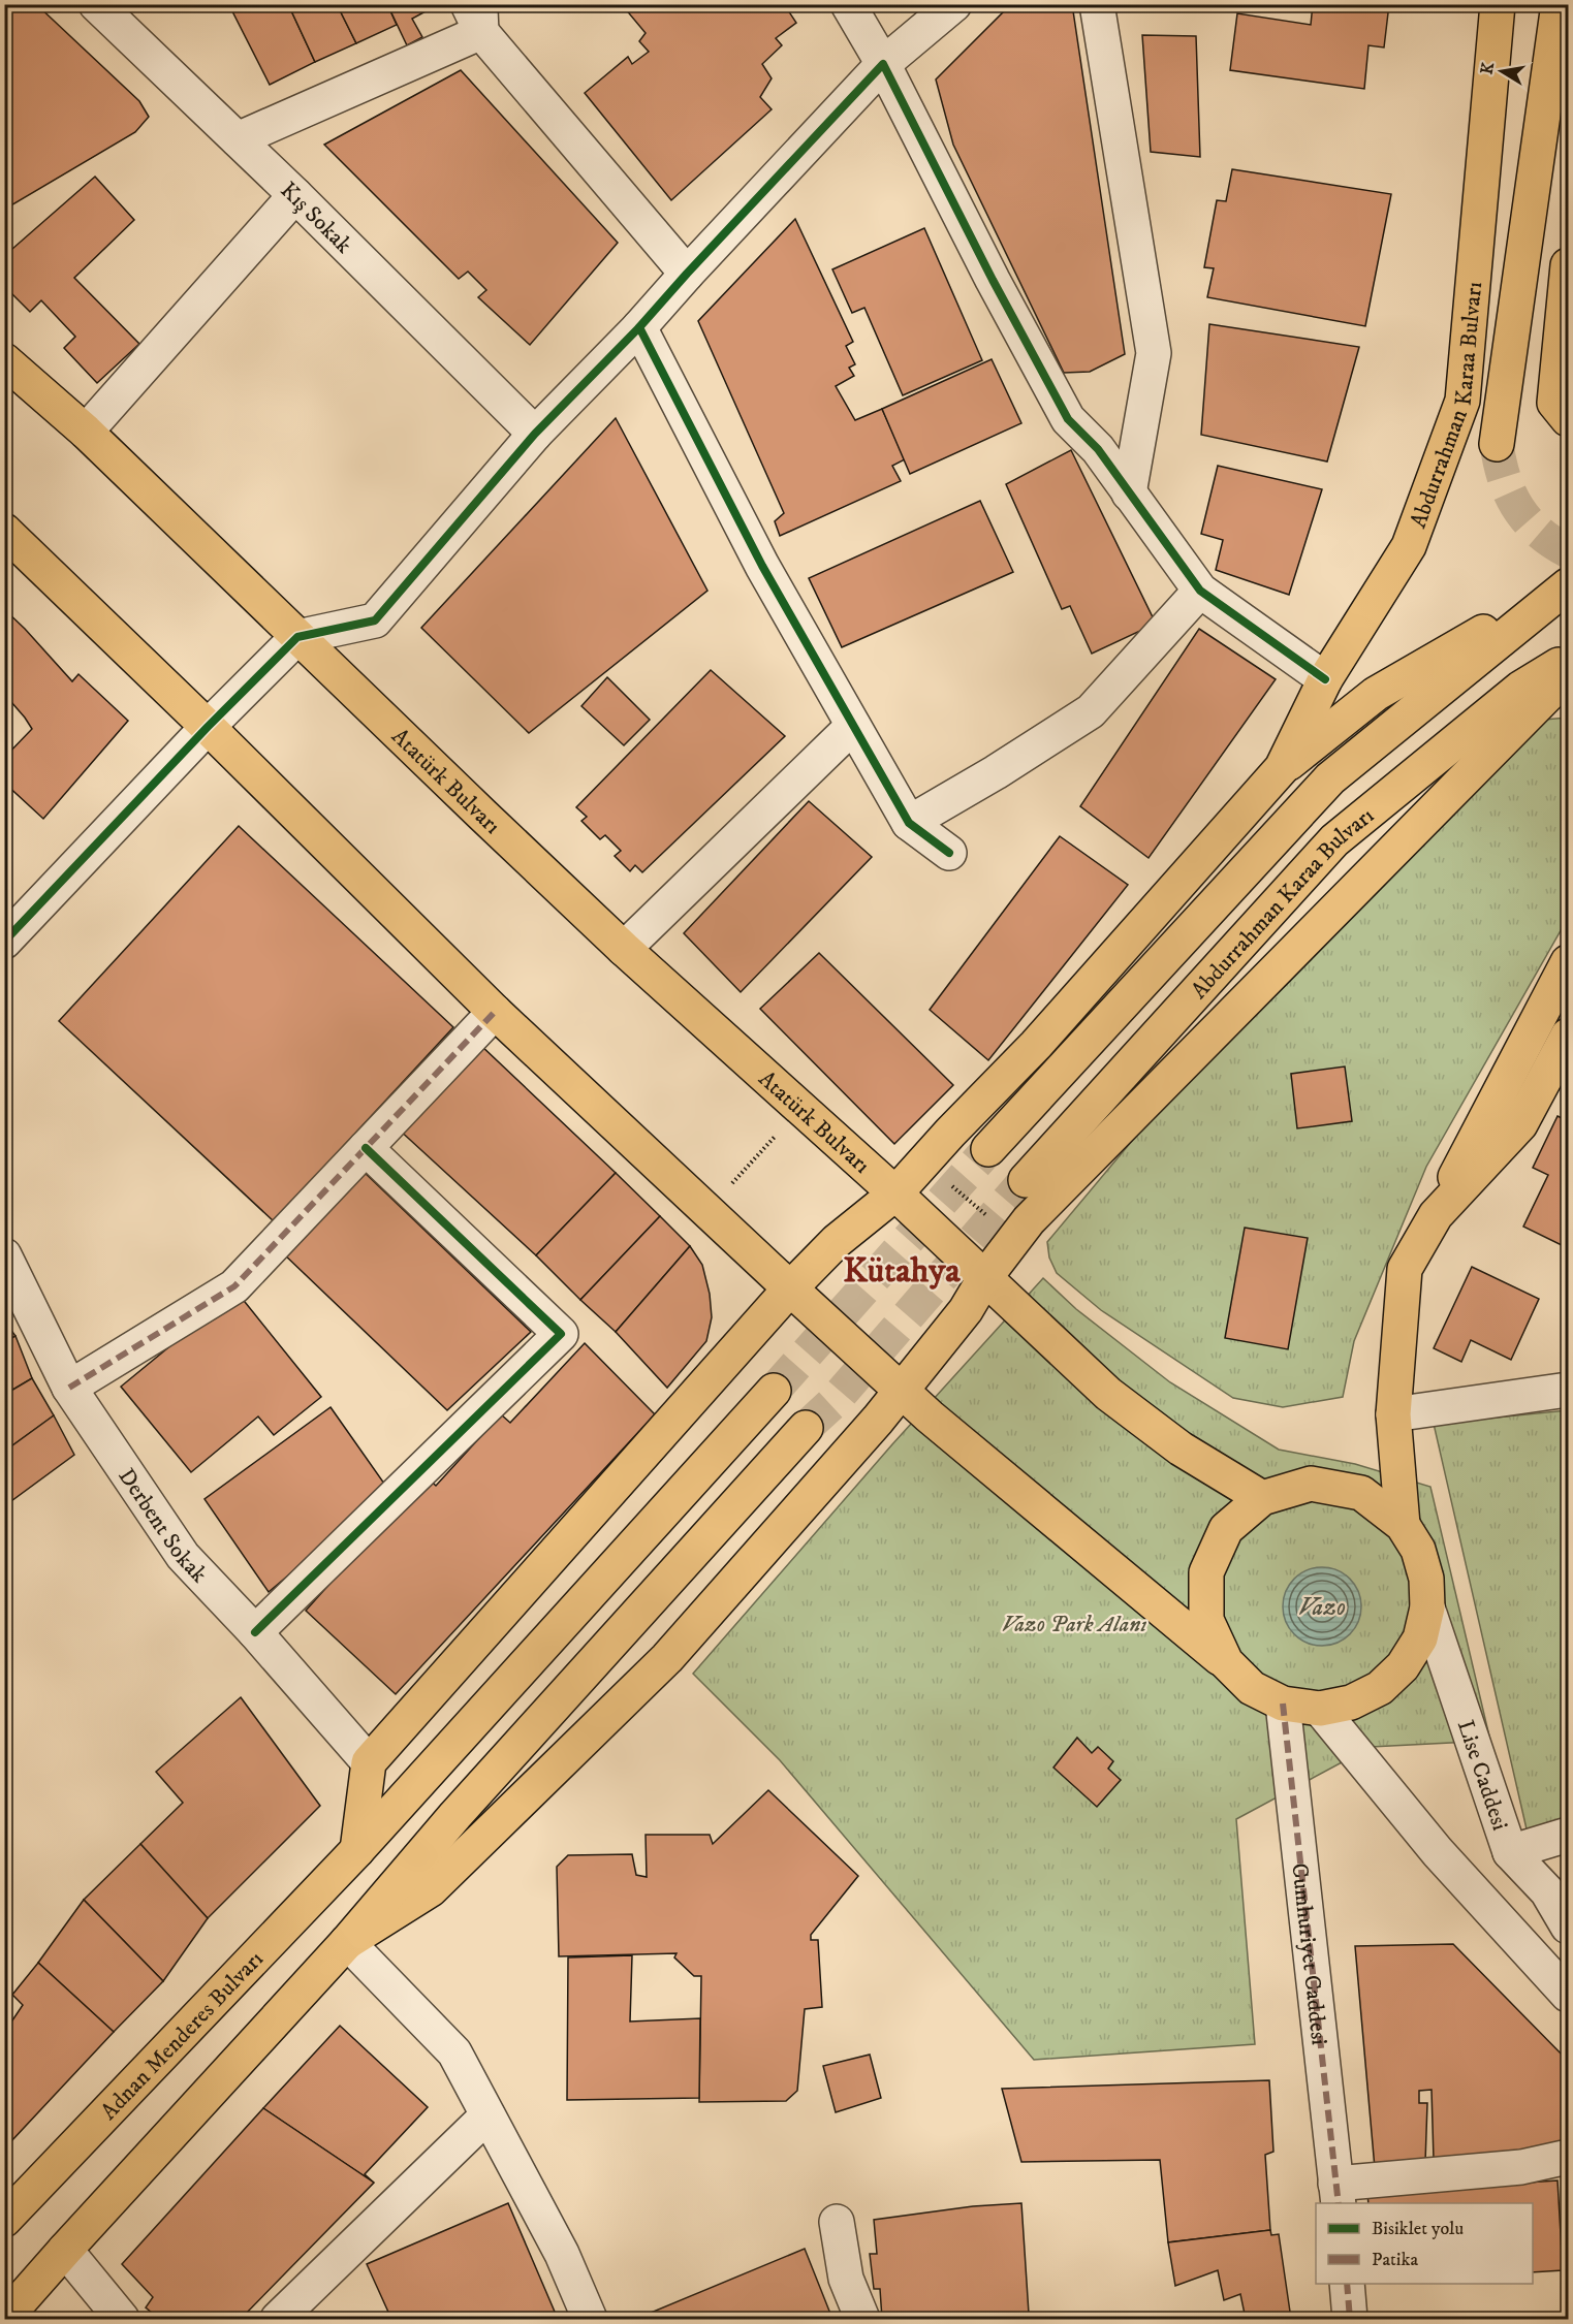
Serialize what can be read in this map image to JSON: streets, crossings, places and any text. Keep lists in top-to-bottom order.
{
  "streets": {
    "main road": ["Abdurrahman Karaa Bulvarı", "Atatürk Bulvarı", "Adnan Menderes Bulvarı"],
    "street": [
      "Kış Sokak",
      "Derbent Sokak",
      "Lise Caddesi",
      "Cumhuriyet Caddesi"
    ]
  },
  "crossings": [
    ["Abdurrahman Karaa Bulvarı", "Atatürk Bulvarı"],
    ["Abdurrahman Karaa Bulvarı", "Derbent Sokak"]
  ],
  "districts": ["Kütahya"],
  "water": ["Vazo"],
  "parks": ["Vazo Park Alanı"],
  "legend": ["Bisiklet yolu", "Patika"],
  "north": "left"
}
